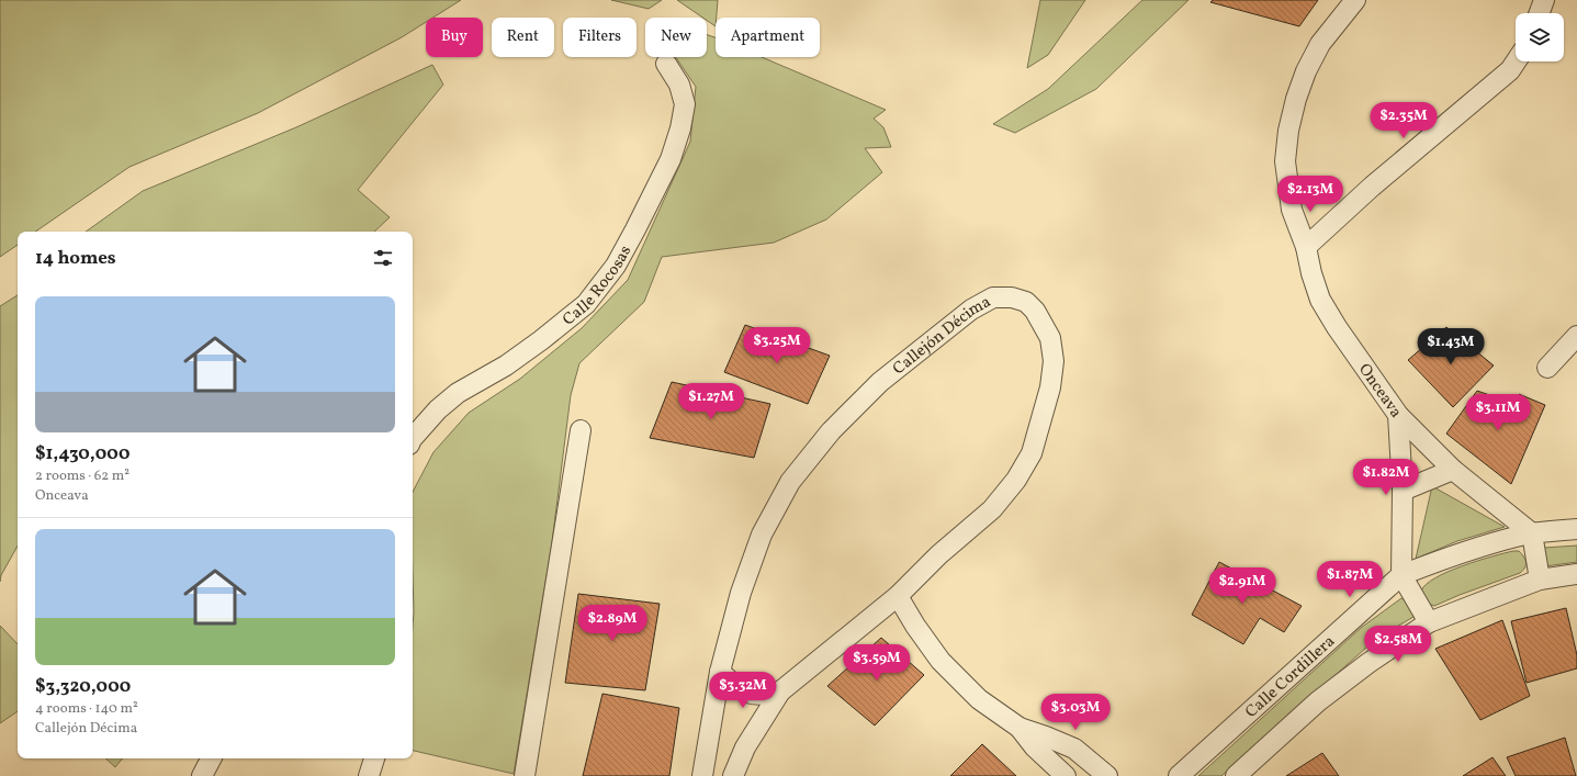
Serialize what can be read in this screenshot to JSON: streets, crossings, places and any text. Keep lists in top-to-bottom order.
{
  "streets": {
    "street": [
      "Calle Rocosas",
      "Callejón Décima",
      "Onceava",
      "Calle Cordillera"
    ]
  },
  "crossings": [
    ["Onceava", "Calle Cordillera"]
  ],
  "page": {
    "chip": [
      "Buy",
      "Rent",
      "Filters",
      "New",
      "Apartment"
    ],
    "price": [
      "$2.35M",
      "$2.13M",
      "$3.25M",
      "$1.43M",
      "$1.27M",
      "$3.11M",
      "$1.82M",
      "$1.87M",
      "$2.91M",
      "$2.89M",
      "$2.58M",
      "$3.59M",
      "$3.32M",
      "$3.03M"
    ],
    "heading": "14 homes",
    "list": [
      {
        "name": "$1,430,000",
        "note": "2 rooms · 62 m² · Onceava"
      },
      {
        "name": "$3,320,000",
        "note": "4 rooms · 140 m² · Callejón Décima"
      }
    ]
  }
}
